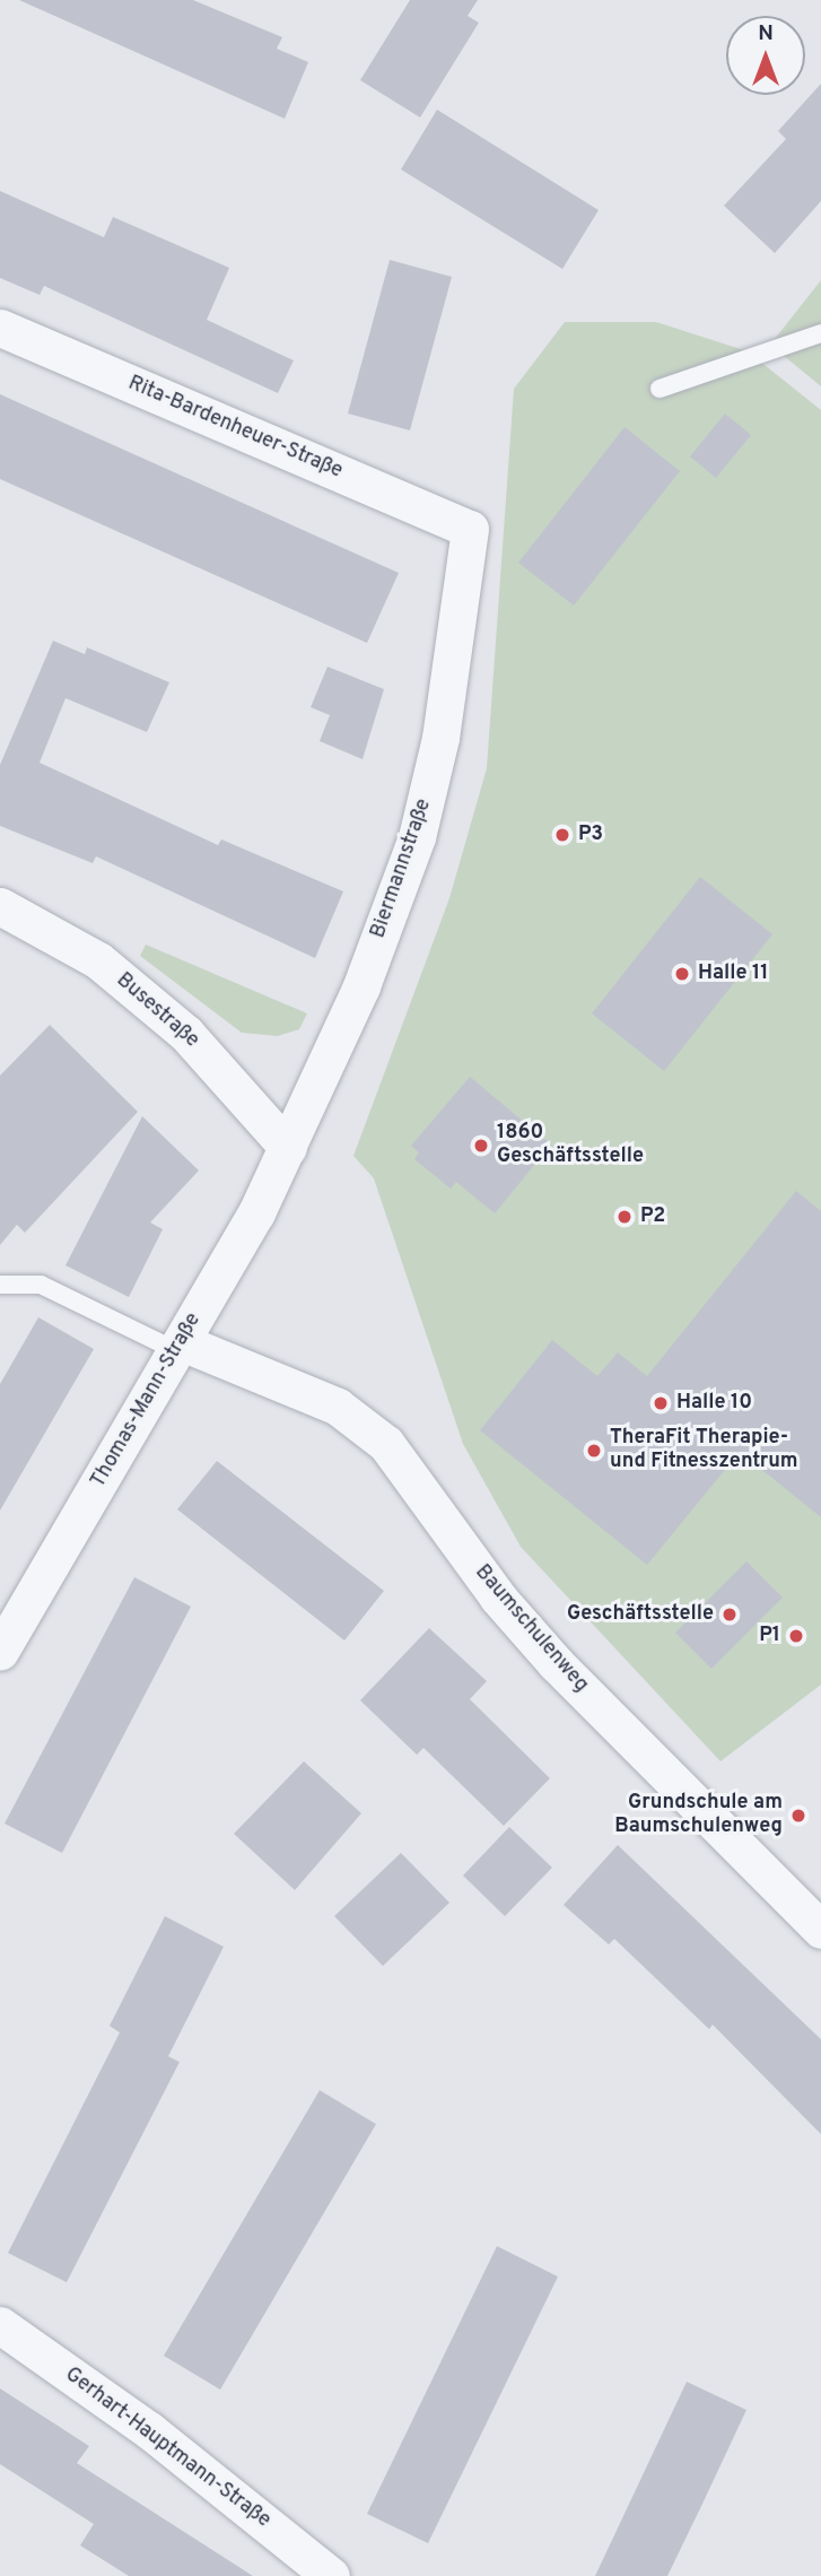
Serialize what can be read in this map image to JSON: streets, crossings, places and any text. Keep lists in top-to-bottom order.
{
  "streets": {
    "street": [
      "Rita-Bardenheuer-Straße",
      "Biermannstraße",
      "Busestraße",
      "Thomas-Mann-Straße",
      "Baumschulenweg",
      "Gerhart-Hauptmann-Straße"
    ]
  },
  "crossings": [
    ["Rita-Bardenheuer-Straße", "Biermannstraße"],
    ["Biermannstraße", "Busestraße"],
    ["Biermannstraße", "Thomas-Mann-Straße"],
    ["Busestraße", "Thomas-Mann-Straße"],
    ["Thomas-Mann-Straße", "Baumschulenweg"]
  ],
  "places": [
    "P3",
    "Halle 11",
    "1860 Geschäftsstelle",
    "P2",
    "Halle 10",
    "TheraFit Therapie- und Fitnesszentrum",
    "Geschäftsstelle",
    "P1",
    "Grundschule am Baumschulenweg"
  ],
  "north": "top"
}
